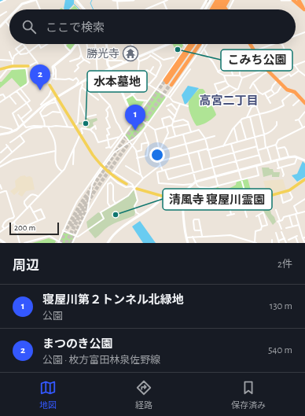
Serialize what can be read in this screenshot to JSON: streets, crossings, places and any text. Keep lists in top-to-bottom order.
{
  "districts": ["高宮二丁目"],
  "places": {
    "other": ["こみち公園", "水本墓地", "清風寺 寝屋川霊園"],
    "temple": ["勝光寺"]
  },
  "scale_bar": "200 m",
  "page": {
    "search": "ここで検索",
    "pins": ["2", "1"],
    "scale": "200 m",
    "heading": ["周辺", "2件"],
    "list": [
      {
        "mark": "1",
        "name": "寝屋川第２トンネル北緑地",
        "note": "公園",
        "value": "130 m"
      },
      {
        "mark": "2",
        "name": "まつのき公園",
        "note": "公園 · 枚方富田林泉佐野線",
        "value": "540 m"
      }
    ],
    "nav": ["地図", "経路", "保存済み"]
  }
}
